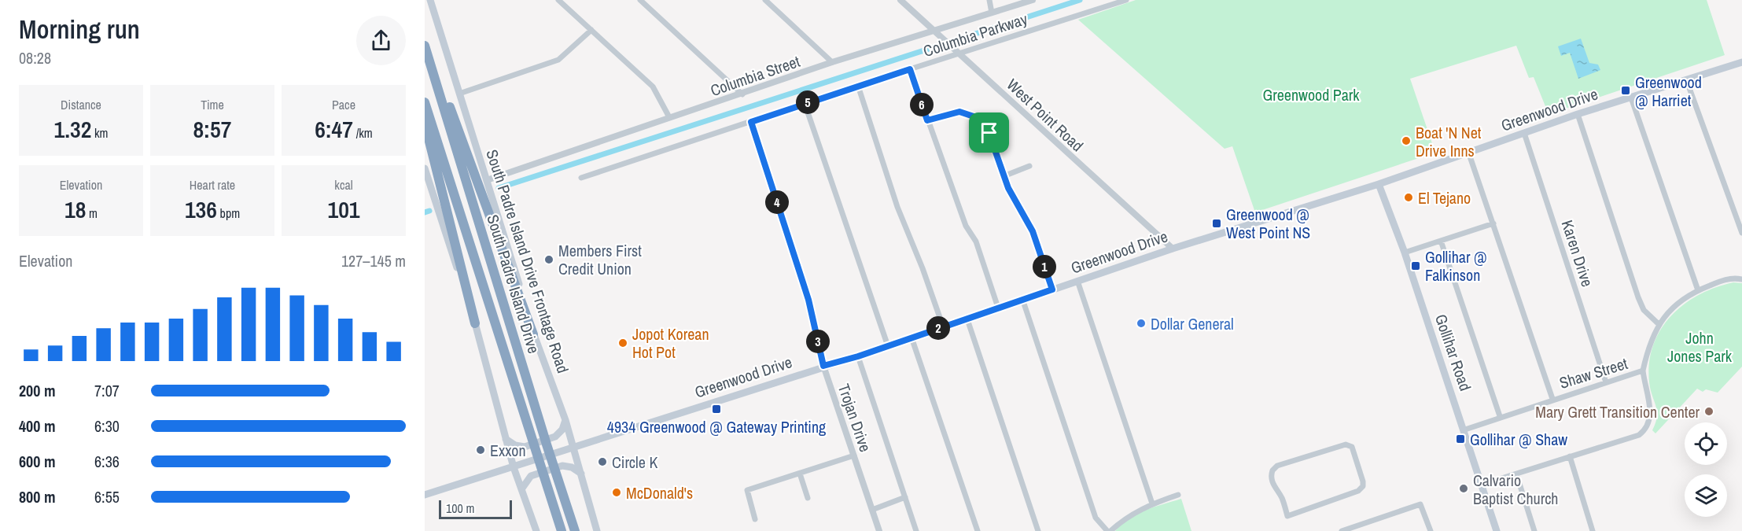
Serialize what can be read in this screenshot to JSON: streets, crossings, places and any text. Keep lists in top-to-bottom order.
{
  "streets": {
    "highway": ["South Padre Island Drive"],
    "main road": ["Greenwood Drive", "South Padre Island Drive Frontage Road", "Gollihar Road"],
    "street": [
      "Columbia Parkway",
      "Columbia Street",
      "West Point Road",
      "Karen Drive",
      "Shaw Street",
      "Trojan Drive"
    ]
  },
  "crossings": [
    ["Columbia Parkway", "West Point Road"],
    ["Columbia Parkway", "Trojan Drive"],
    ["Columbia Street", "West Point Road"],
    ["Columbia Street", "South Padre Island Drive Frontage Road"],
    ["Greenwood Drive", "West Point Road"],
    ["Greenwood Drive", "Karen Drive"],
    ["Greenwood Drive", "South Padre Island Drive Frontage Road"],
    ["Greenwood Drive", "Gollihar Road"],
    ["Greenwood Drive", "Trojan Drive"],
    ["Karen Drive", "Shaw Street"],
    ["Gollihar Road", "Shaw Street"]
  ],
  "parks": ["Greenwood Park", "John Jones Park"],
  "places": {
    "transit": [
      "Greenwood @ Harriet",
      "Greenwood @ West Point NS",
      "Gollihar @ Falkinson",
      "4934 Greenwood @ Gateway Printing",
      "Gollihar @ Shaw"
    ],
    "other": [
      "Boat 'N Net Drive Inns",
      "El Tejano",
      "Members First Credit Union",
      "Dollar General",
      "Jopot Korean Hot Pot",
      "Mary Grett Transition Center",
      "Exxon",
      "Circle K",
      "Calvario Baptist Church",
      "McDonald's"
    ]
  },
  "scale_bar": "100 m",
  "page": {
    "heading": ["Morning run", "08:28"],
    "stats": [
      ["Distance", "1.32 km"],
      ["Time", "8:57"],
      ["Pace", "6:47 /km"],
      ["Elevation", "18 m"],
      ["Heart rate", "136 bpm"],
      ["kcal", "101"]
    ],
    "pins": [
      "5",
      "6",
      "4",
      "1",
      "2",
      "3"
    ],
    "chart": ["Elevation", "127–145 m"],
    "list": [
      {
        "name": "200 m",
        "note": "7:07"
      },
      {
        "name": "400 m",
        "note": "6:30"
      },
      {
        "name": "600 m",
        "note": "6:36"
      },
      {
        "name": "800 m",
        "note": "6:55"
      }
    ],
    "scale": "100 m"
  }
}
